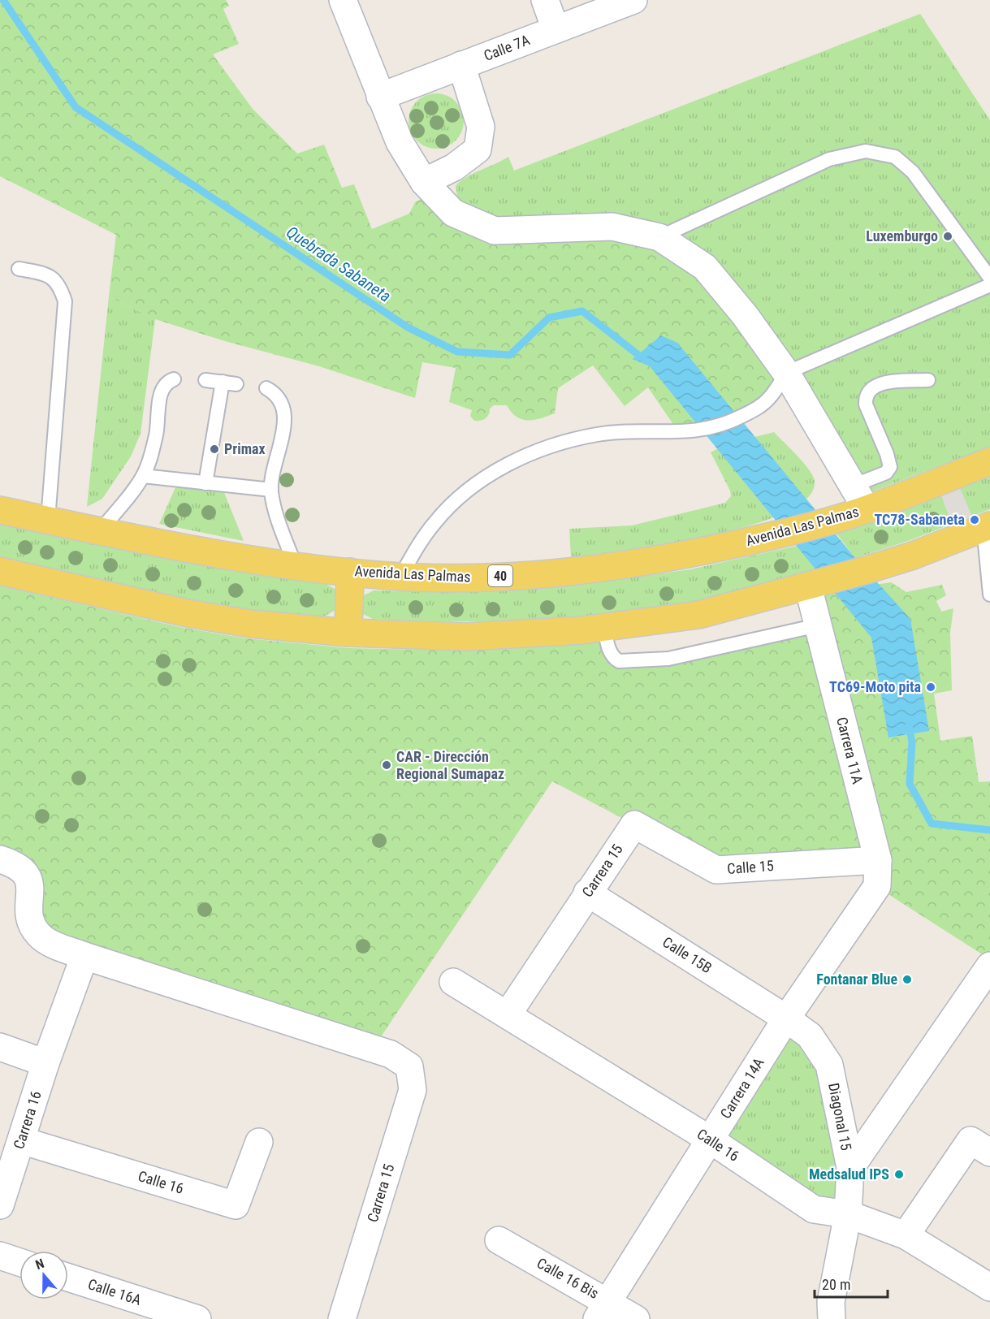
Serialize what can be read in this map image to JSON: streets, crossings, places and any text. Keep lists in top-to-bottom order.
{
  "streets": {
    "main road": ["Avenida Las Palmas", "40"],
    "street": [
      "Calle 7A",
      "Carrera 11A",
      "Calle 15",
      "Carrera 15",
      "Calle 15B",
      "Carrera 14A",
      "Diagonal 15",
      "Carrera 16",
      "Calle 16",
      "Calle 16 Bis",
      "Calle 16A"
    ]
  },
  "crossings": [
    ["Carrera 11A", "Calle 15"],
    ["Carrera 11A", "Carrera 14A"],
    ["Calle 15", "Carrera 15"],
    ["Carrera 15", "Calle 15B"],
    ["Carrera 15", "Carrera 16"],
    ["Carrera 15", "Calle 16"],
    ["Calle 15B", "Carrera 14A"],
    ["Calle 15B", "Diagonal 15"],
    ["Carrera 14A", "Diagonal 15"],
    ["Carrera 14A", "Calle 16"],
    ["Carrera 14A", "Calle 16 Bis"],
    ["Diagonal 15", "Calle 16"],
    ["Carrera 16", "Calle 16"]
  ],
  "water": ["Quebrada Sabaneta"],
  "places": [
    "Luxemburgo",
    "Primax",
    "TC78-Sabaneta",
    "TC69-Moto pita",
    "CAR - Dirección Regional Sumapaz",
    "Fontanar Blue",
    "Medsalud IPS"
  ],
  "scale_bar": "20 m",
  "north": "top"
}
